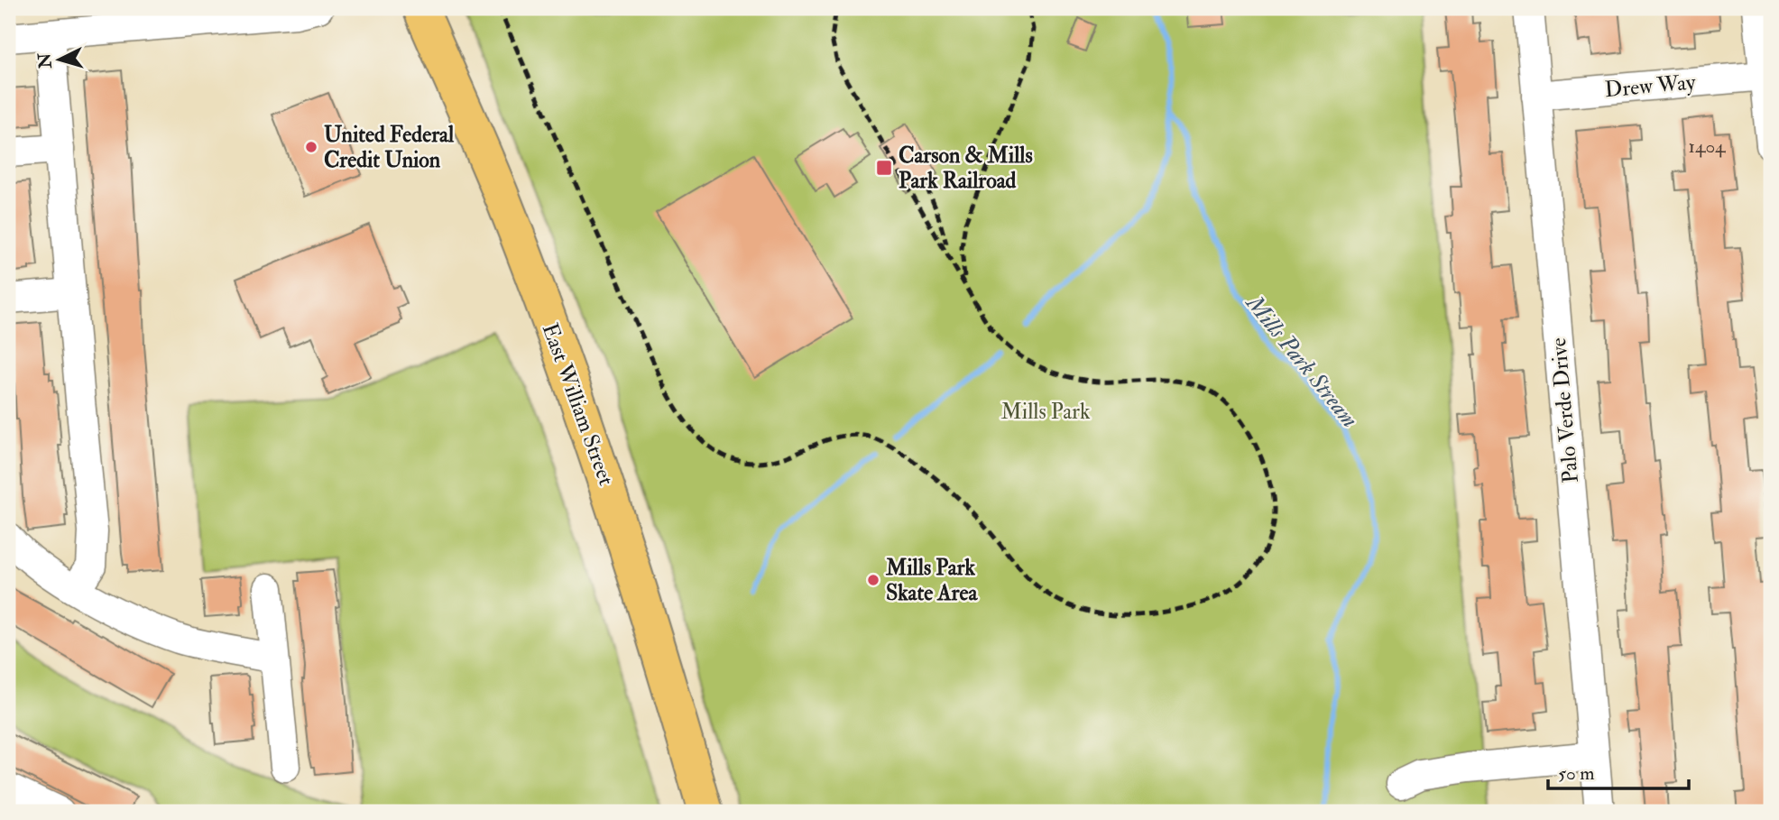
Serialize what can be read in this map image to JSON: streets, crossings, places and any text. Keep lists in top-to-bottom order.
{
  "streets": {
    "main road": ["East William Street"],
    "street": ["Drew Way", "Palo Verde Drive"]
  },
  "crossings": [
    ["Drew Way", "Palo Verde Drive"]
  ],
  "water": ["Mills Park Stream"],
  "parks": ["Mills Park"],
  "places": {
    "other": ["United Federal Credit Union", "Mills Park Skate Area"],
    "transit": ["Carson & Mills Park Railroad"]
  },
  "house_numbers": ["1404"],
  "scale_bar": "50 m",
  "north": "left"
}
